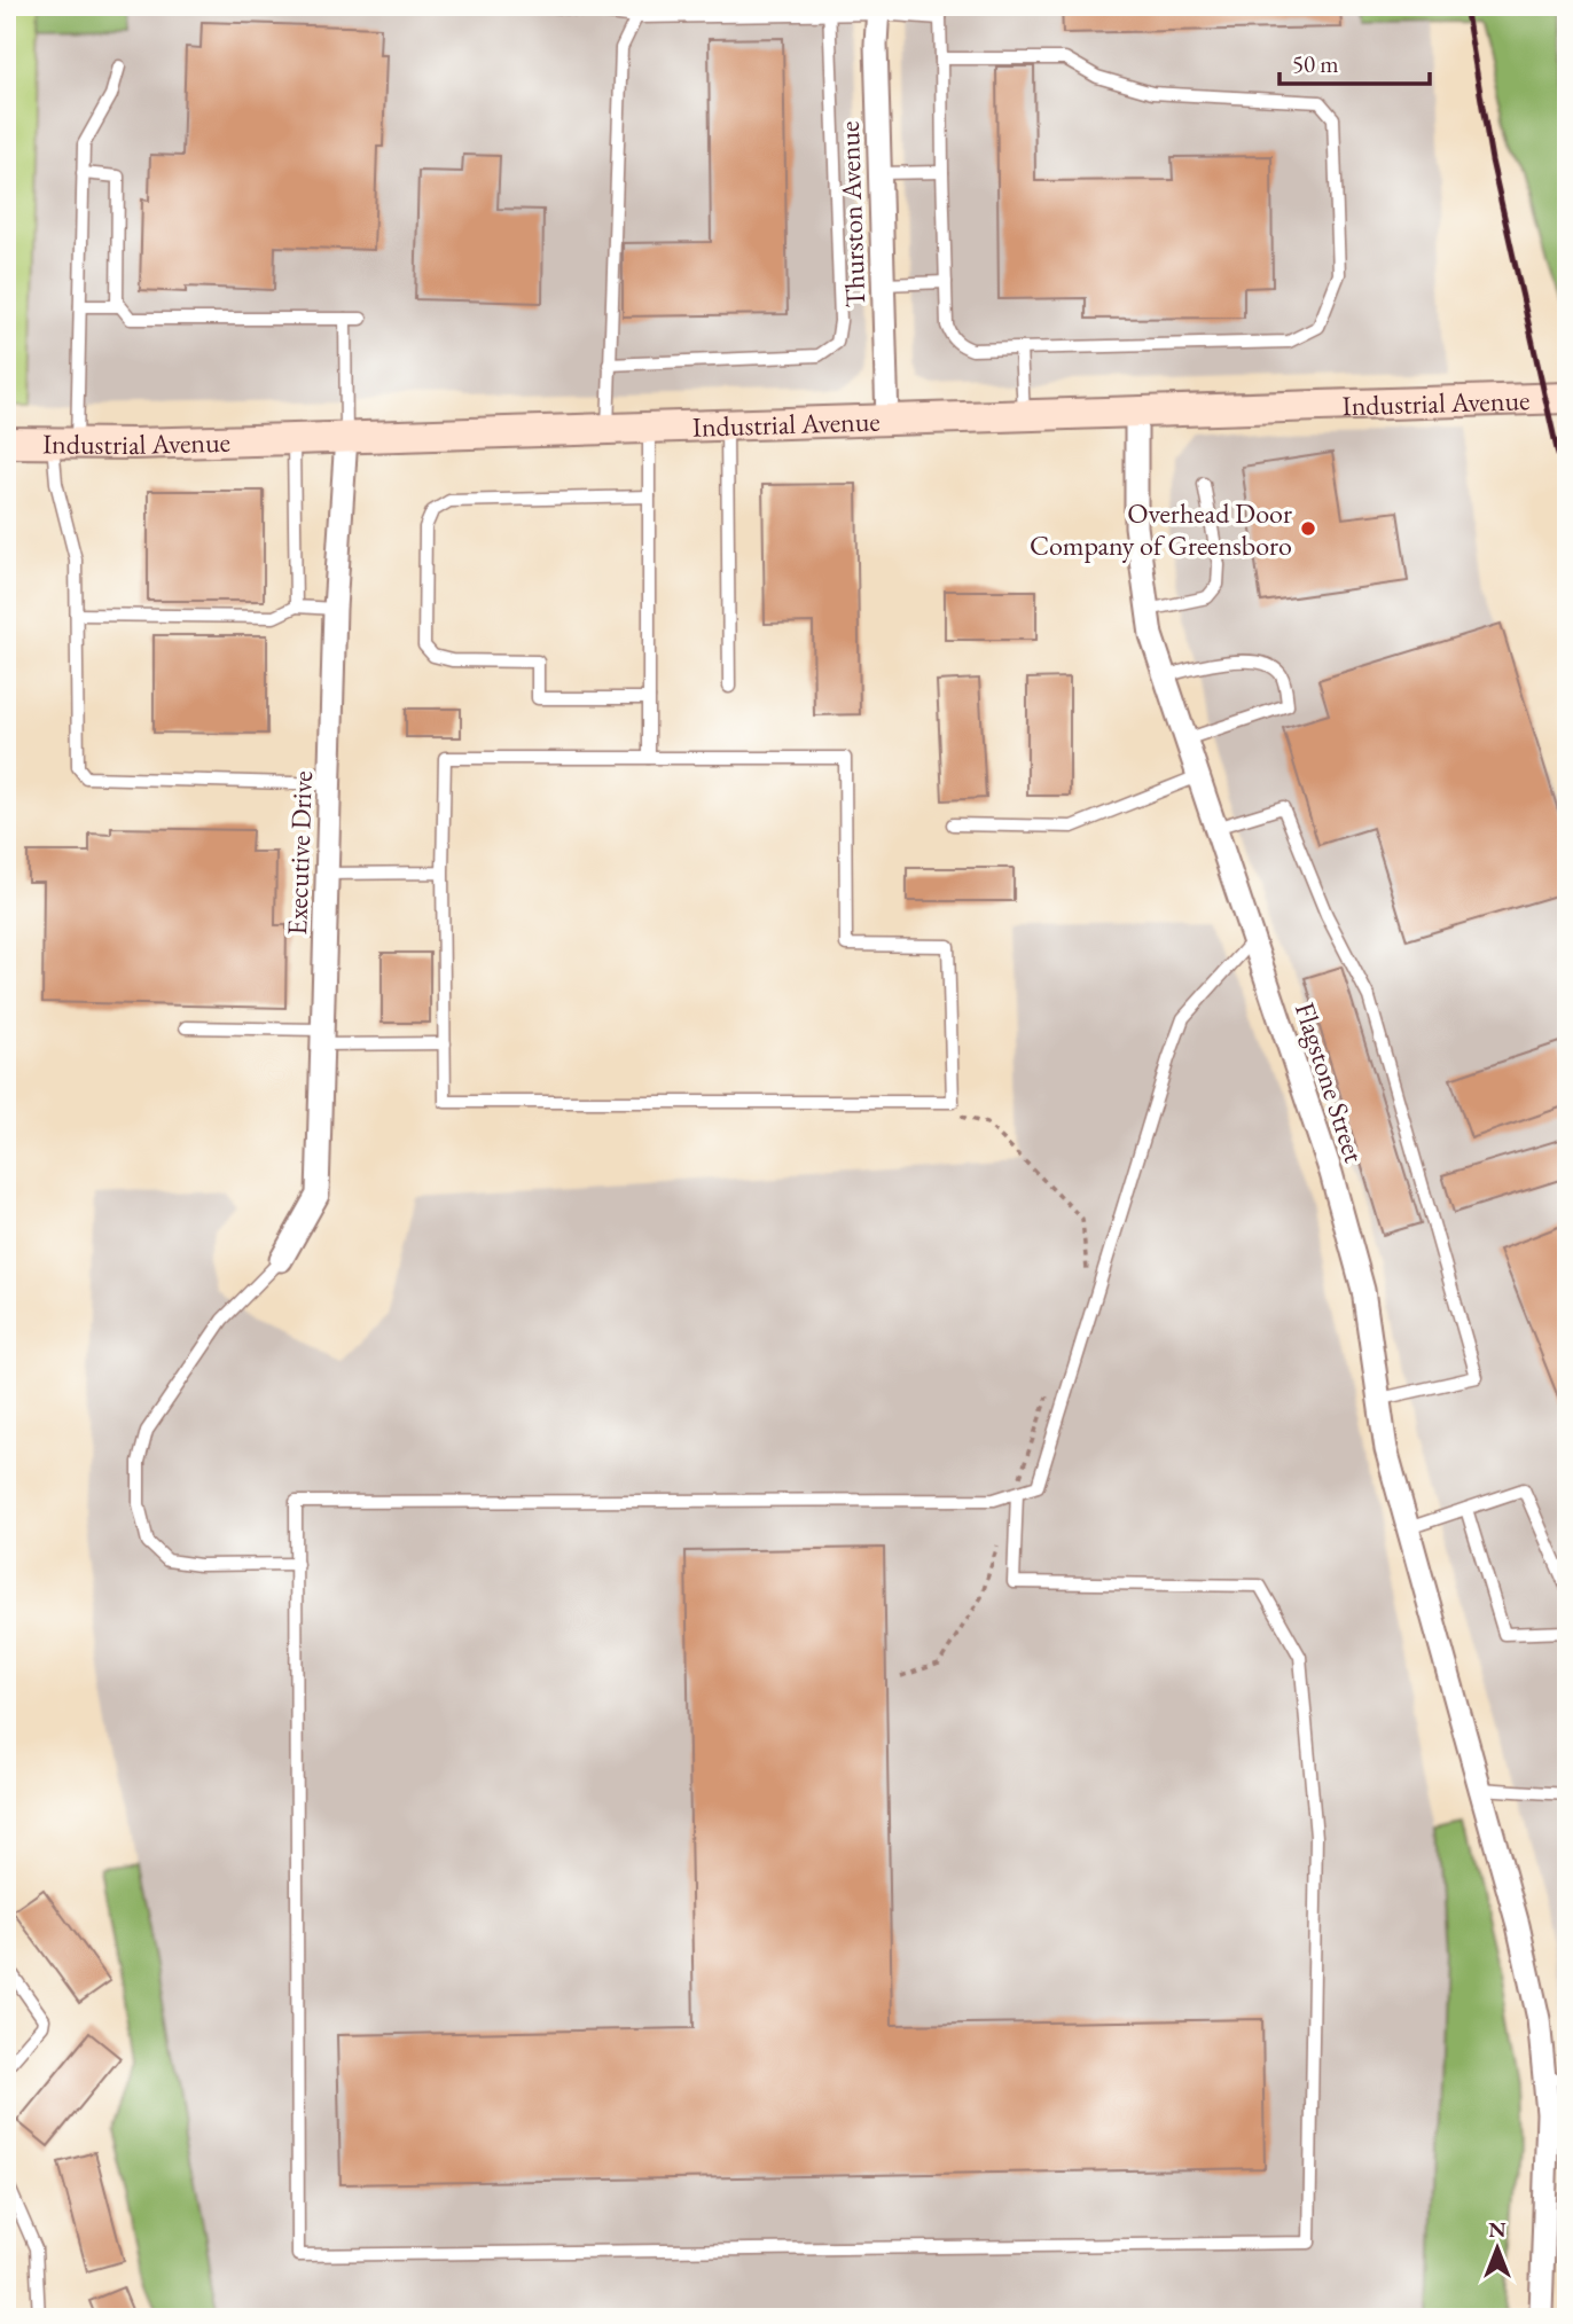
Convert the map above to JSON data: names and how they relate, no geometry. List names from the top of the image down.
{
  "streets": {
    "main road": ["Industrial Avenue"],
    "street": ["Thurston Avenue", "Executive Drive", "Flagstone Street"]
  },
  "crossings": [
    ["Thurston Avenue", "Industrial Avenue"],
    ["Industrial Avenue", "Executive Drive"],
    ["Industrial Avenue", "Flagstone Street"]
  ],
  "places": ["Overhead Door Company of Greensboro"],
  "scale_bar": "50 m",
  "north": "top"
}
